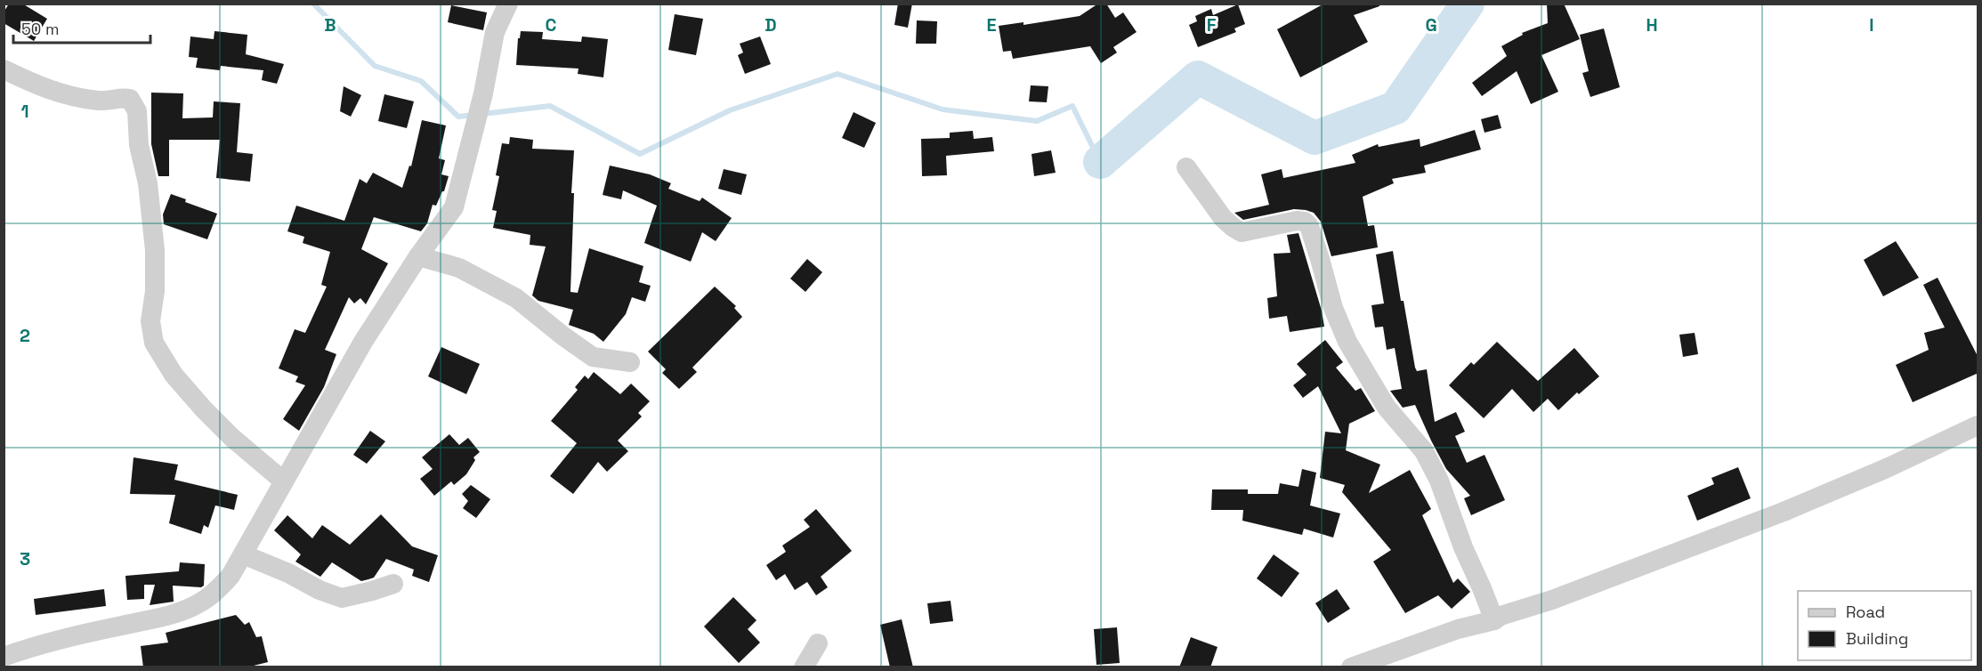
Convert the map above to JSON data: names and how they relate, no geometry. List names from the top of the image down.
{
  "legend": ["Road", "Building"],
  "scale_bar": "50 m",
  "grid": {
    "columns": [
      "B",
      "C",
      "D",
      "E",
      "F",
      "G",
      "H",
      "I"
    ],
    "rows": ["1", "2", "3"]
  }
}
